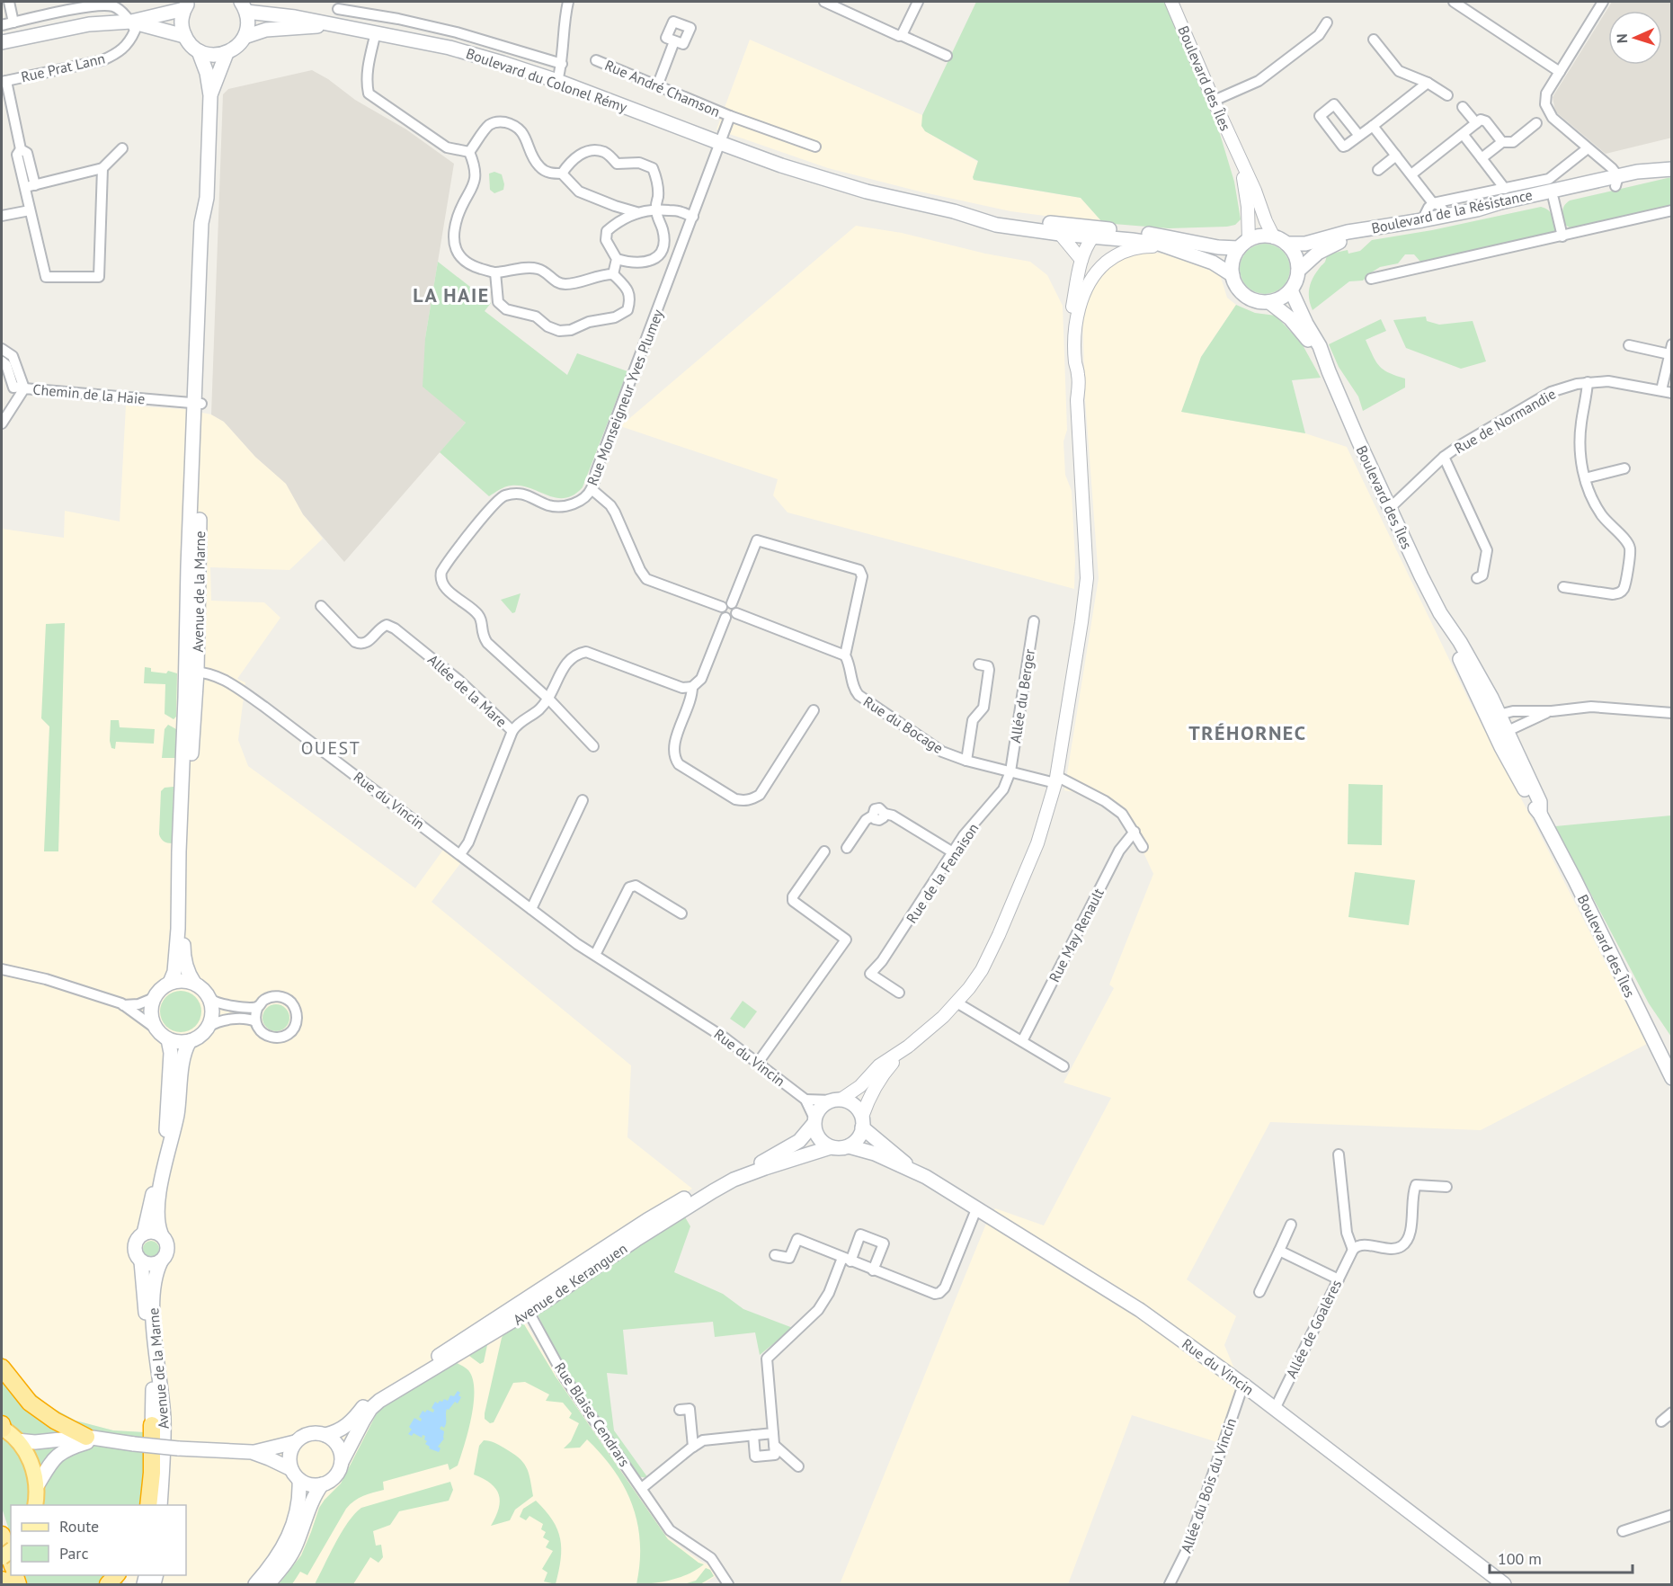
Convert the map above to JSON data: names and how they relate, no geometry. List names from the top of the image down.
{
  "streets": {
    "main road": [
      "Boulevard des Îles",
      "Boulevard du Colonel Rémy",
      "Boulevard de la Résistance",
      "Avenue de la Marne",
      "Rue du Vincin",
      "Avenue de Keranguen"
    ],
    "street": [
      "Rue Prat Lann",
      "Rue André Chamson",
      "Chemin de la Haie",
      "Rue Monseigneur Yves Plumey",
      "Rue de Normandie",
      "Allée de la Mare",
      "Allée du Berger",
      "Rue du Bocage",
      "Rue de la Fenaison",
      "Rue May Renault",
      "Allée de Goalères",
      "Rue Blaise Cendrars",
      "Allée du Bois du Vincin"
    ]
  },
  "crossings": [
    ["Boulevard des Îles", "Boulevard du Colonel Rémy"],
    ["Boulevard des Îles", "Boulevard de la Résistance"],
    ["Boulevard des Îles", "Rue de Normandie"],
    ["Boulevard du Colonel Rémy", "Boulevard de la Résistance"],
    ["Boulevard du Colonel Rémy", "Rue Monseigneur Yves Plumey"],
    ["Chemin de la Haie", "Avenue de la Marne"],
    ["Avenue de la Marne", "Rue du Vincin"],
    ["Allée de la Mare", "Rue du Vincin"],
    ["Allée du Berger", "Rue du Bocage"],
    ["Allée du Berger", "Rue de la Fenaison"],
    ["Rue du Bocage", "Rue de la Fenaison"],
    ["Rue du Bocage", "Rue May Renault"],
    ["Rue du Vincin", "Avenue de Keranguen"],
    ["Rue du Vincin", "Allée de Goalères"],
    ["Rue du Vincin", "Allée du Bois du Vincin"],
    ["Avenue de Keranguen", "Rue Blaise Cendrars"]
  ],
  "districts": ["LA HAIE", "TRÉHORNEC", "OUEST"],
  "legend": ["Route", "Parc"],
  "scale_bar": "100 m",
  "north": "left"
}
